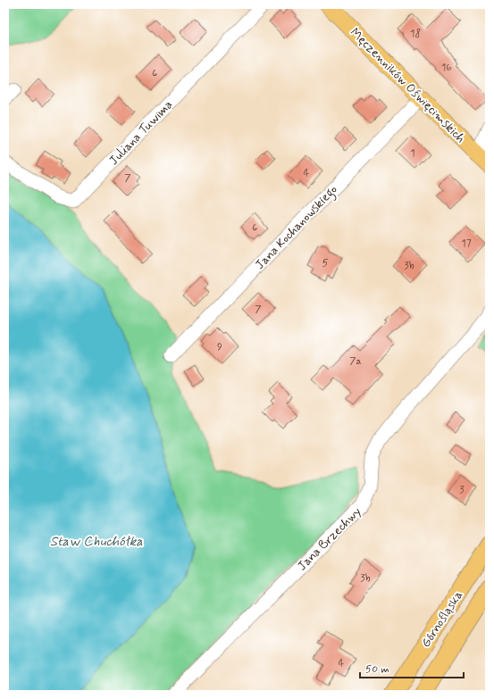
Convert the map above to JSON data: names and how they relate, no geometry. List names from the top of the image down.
{
  "streets": {
    "main road": ["Męczenników Oświęcimskich", "Górnośląska"],
    "street": ["Juliana Tuwima", "Jana Kochanowskiego", "Jana Brzechwy"]
  },
  "crossings": [
    ["Męczenników Oświęcimskich", "Jana Kochanowskiego"]
  ],
  "water": ["Staw Chuchółka"],
  "house_numbers": [
    "18",
    "16",
    "6",
    "1",
    "4",
    "7",
    "6",
    "17",
    "5",
    "3b",
    "7",
    "9",
    "7a",
    "3",
    "3b",
    "4"
  ],
  "scale_bar": "50 m"
}
